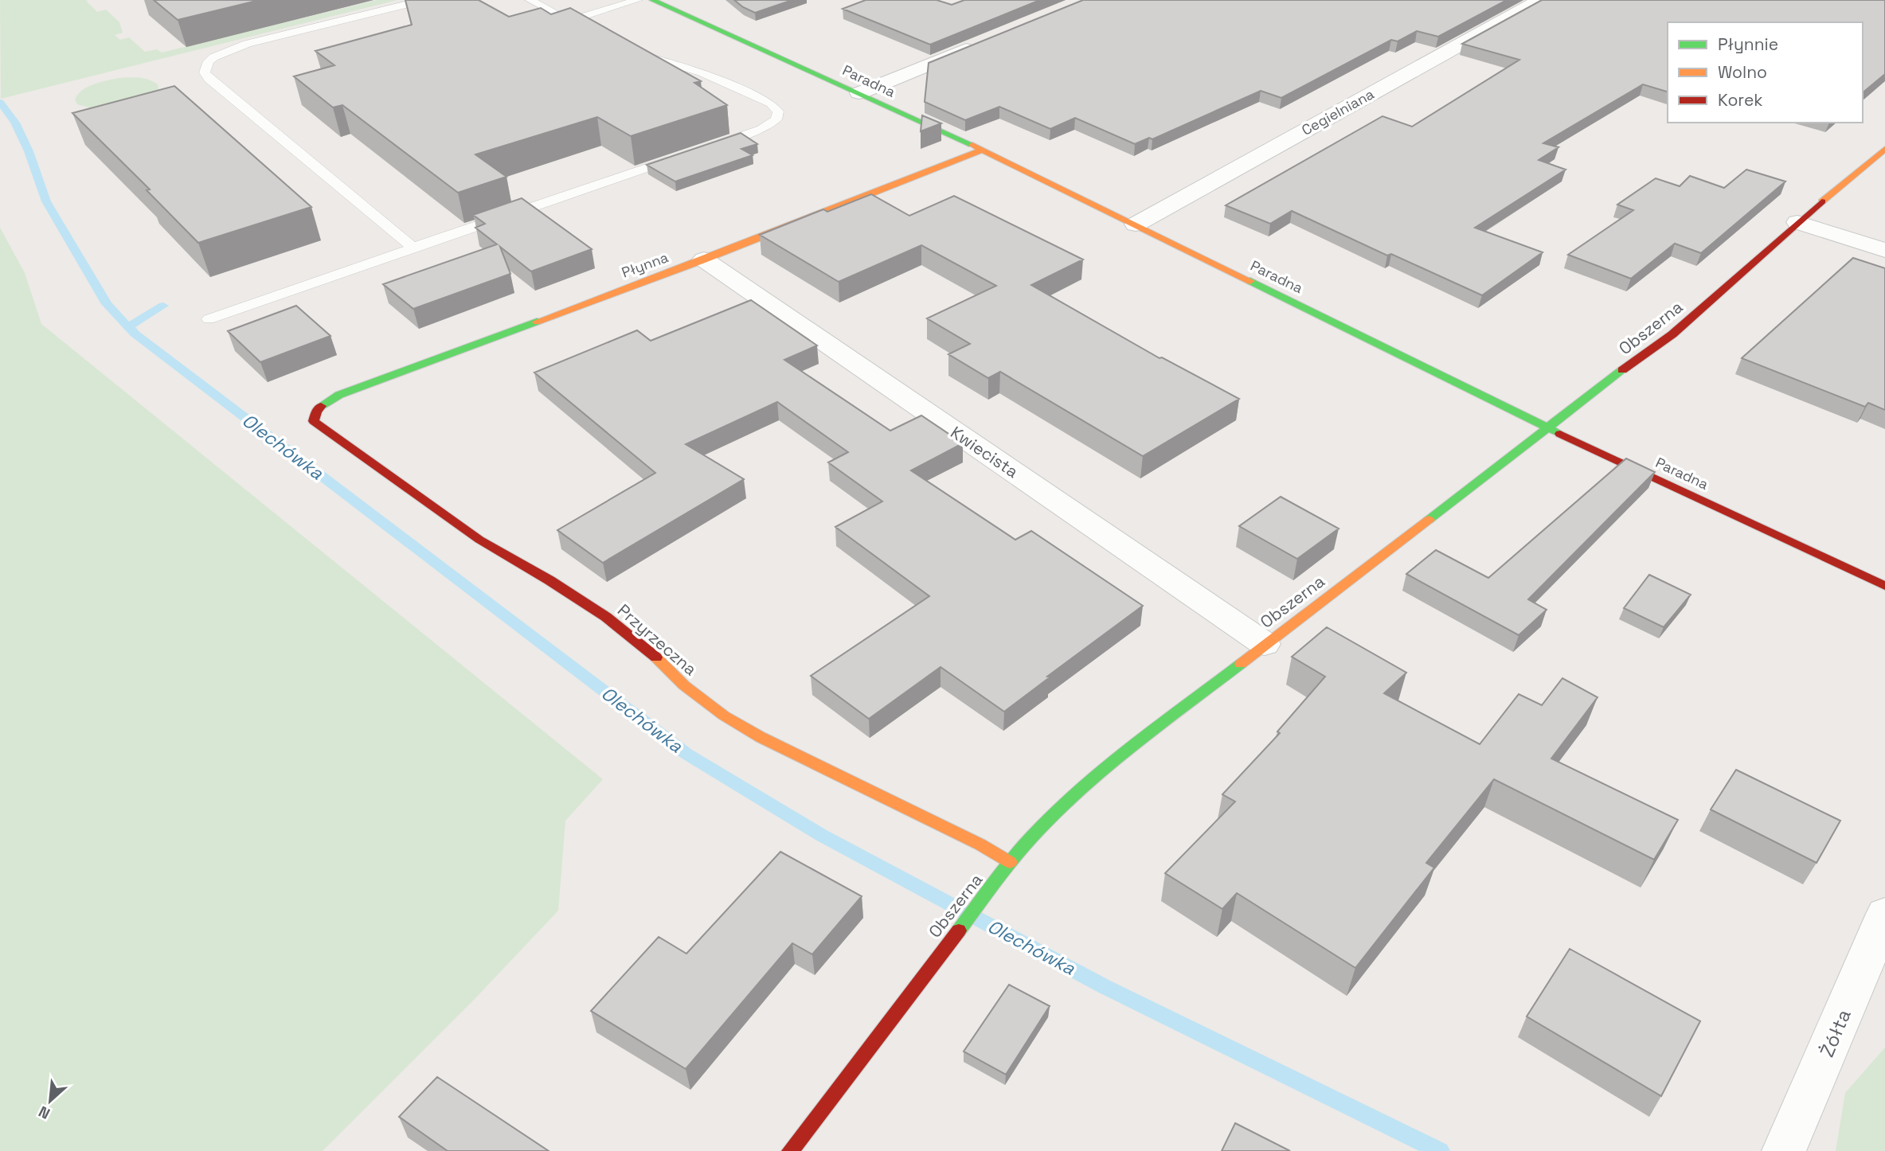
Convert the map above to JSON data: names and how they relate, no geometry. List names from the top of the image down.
{
  "streets": {
    "street": [
      "Paradna",
      "Cegielniana",
      "Płynna",
      "Obszerna",
      "Kwiecista",
      "Przyrzeczna",
      "Żółta"
    ]
  },
  "crossings": [
    ["Paradna", "Cegielniana"],
    ["Paradna", "Płynna"],
    ["Paradna", "Obszerna"],
    ["Płynna", "Kwiecista"],
    ["Płynna", "Przyrzeczna"],
    ["Obszerna", "Kwiecista"],
    ["Obszerna", "Przyrzeczna"]
  ],
  "water": ["Olechówka"],
  "legend": ["Płynnie", "Wolno", "Korek"],
  "north": "bottom left"
}
